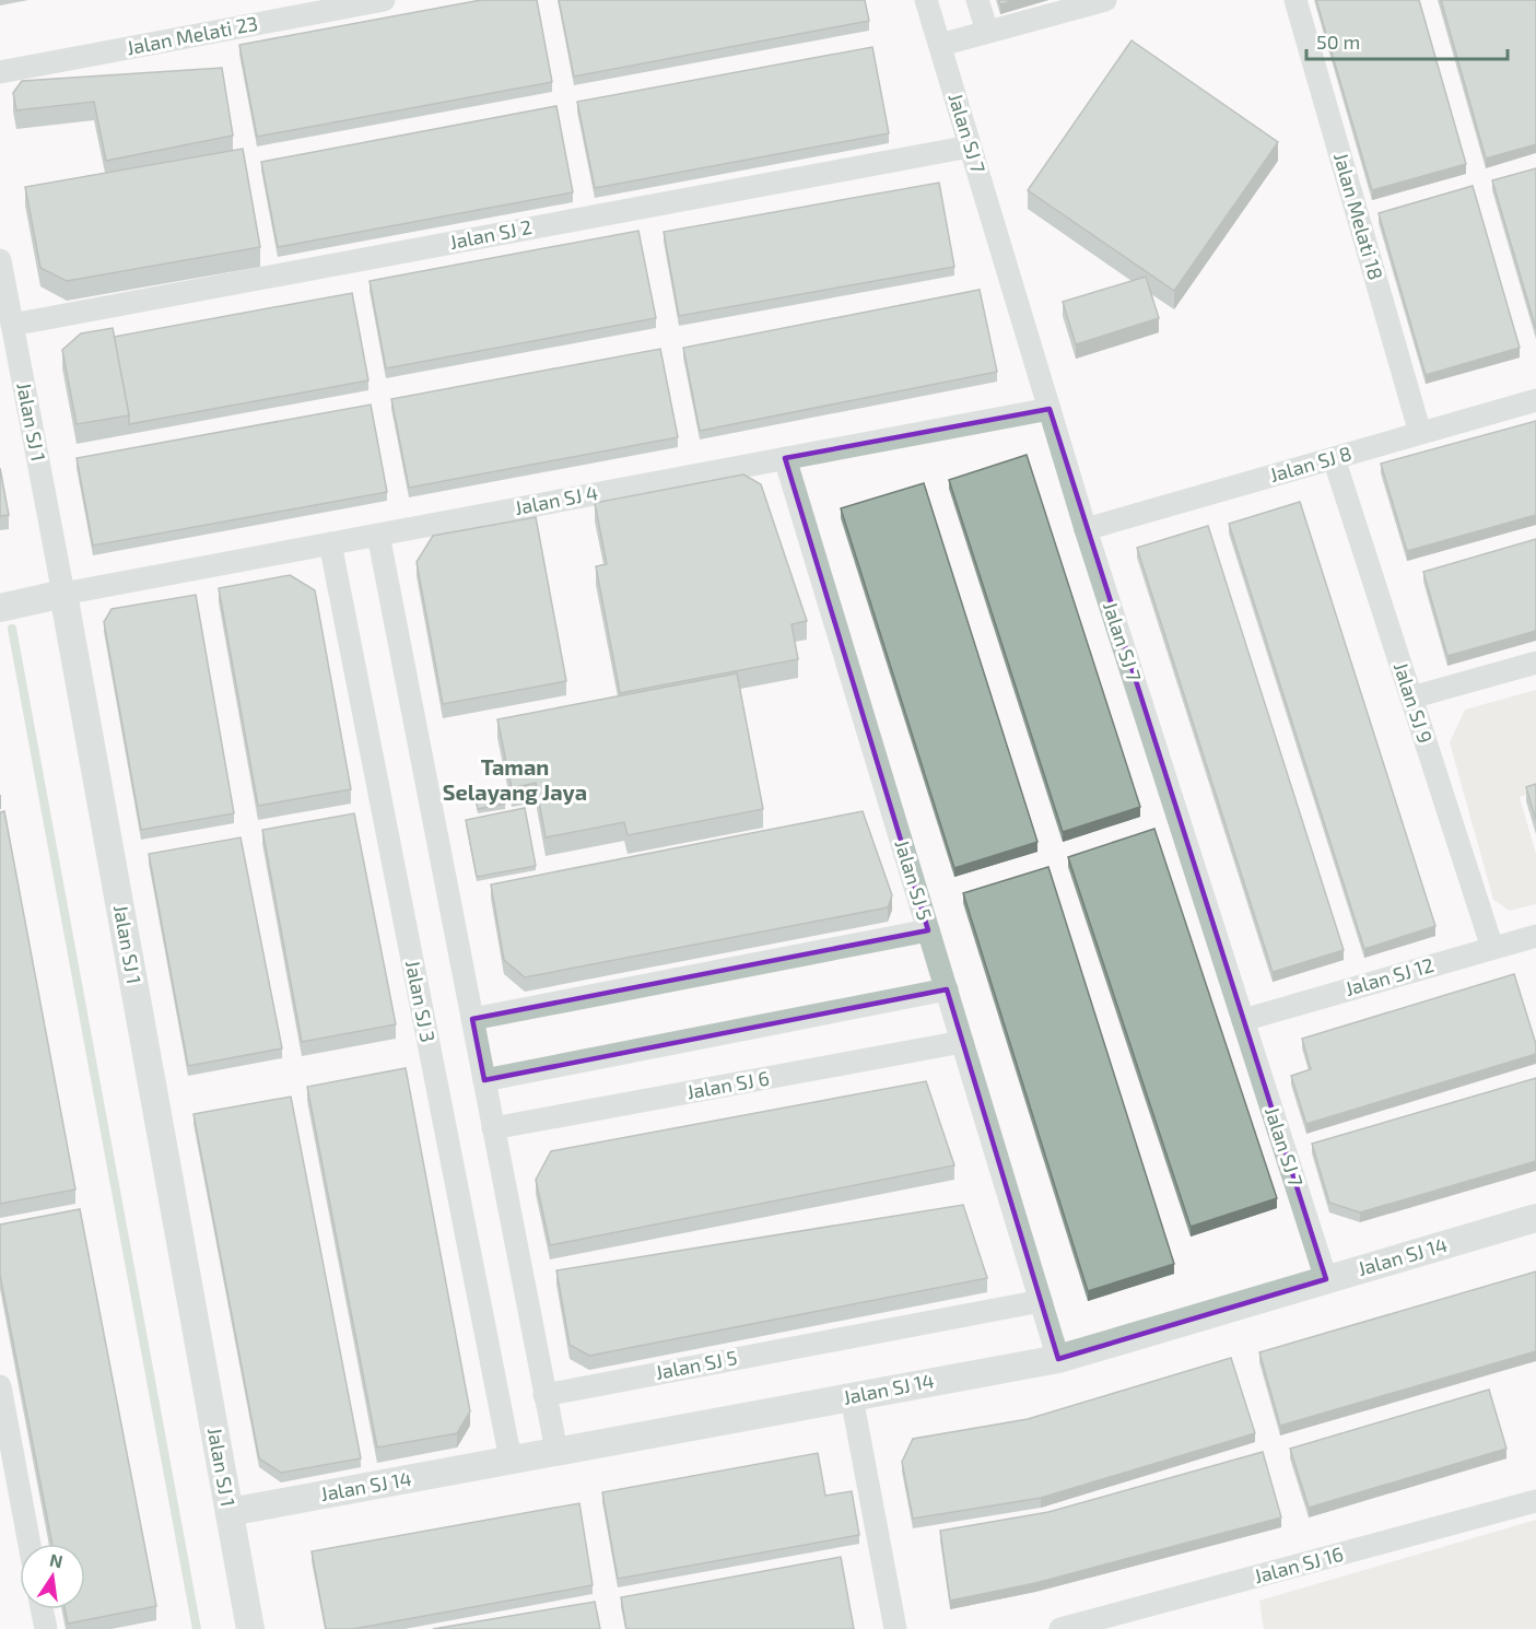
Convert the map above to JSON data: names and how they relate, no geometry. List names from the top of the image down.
{
  "streets": {
    "street": [
      "Jalan Melati 23",
      "Jalan SJ 7",
      "Jalan Melati 18",
      "Jalan SJ 2",
      "Jalan SJ 1",
      "Jalan SJ 8",
      "Jalan SJ 4",
      "Jalan SJ 9",
      "Jalan SJ 5",
      "Jalan SJ 12",
      "Jalan SJ 3",
      "Jalan SJ 6",
      "Jalan SJ 14",
      "Jalan SJ 16"
    ]
  },
  "crossings": [
    ["Jalan SJ 7", "Jalan SJ 2"],
    ["Jalan SJ 7", "Jalan SJ 8"],
    ["Jalan SJ 7", "Jalan SJ 4"],
    ["Jalan SJ 7", "Jalan SJ 12"],
    ["Jalan SJ 7", "Jalan SJ 14"],
    ["Jalan Melati 18", "Jalan SJ 8"],
    ["Jalan SJ 2", "Jalan SJ 1"],
    ["Jalan SJ 1", "Jalan SJ 4"],
    ["Jalan SJ 1", "Jalan SJ 14"],
    ["Jalan SJ 8", "Jalan SJ 9"],
    ["Jalan SJ 4", "Jalan SJ 5"],
    ["Jalan SJ 4", "Jalan SJ 3"],
    ["Jalan SJ 9", "Jalan SJ 12"],
    ["Jalan SJ 5", "Jalan SJ 6"],
    ["Jalan SJ 5", "Jalan SJ 14"],
    ["Jalan SJ 3", "Jalan SJ 14"]
  ],
  "districts": ["Taman Selayang Jaya"],
  "scale_bar": "50 m",
  "north": "top"
}
